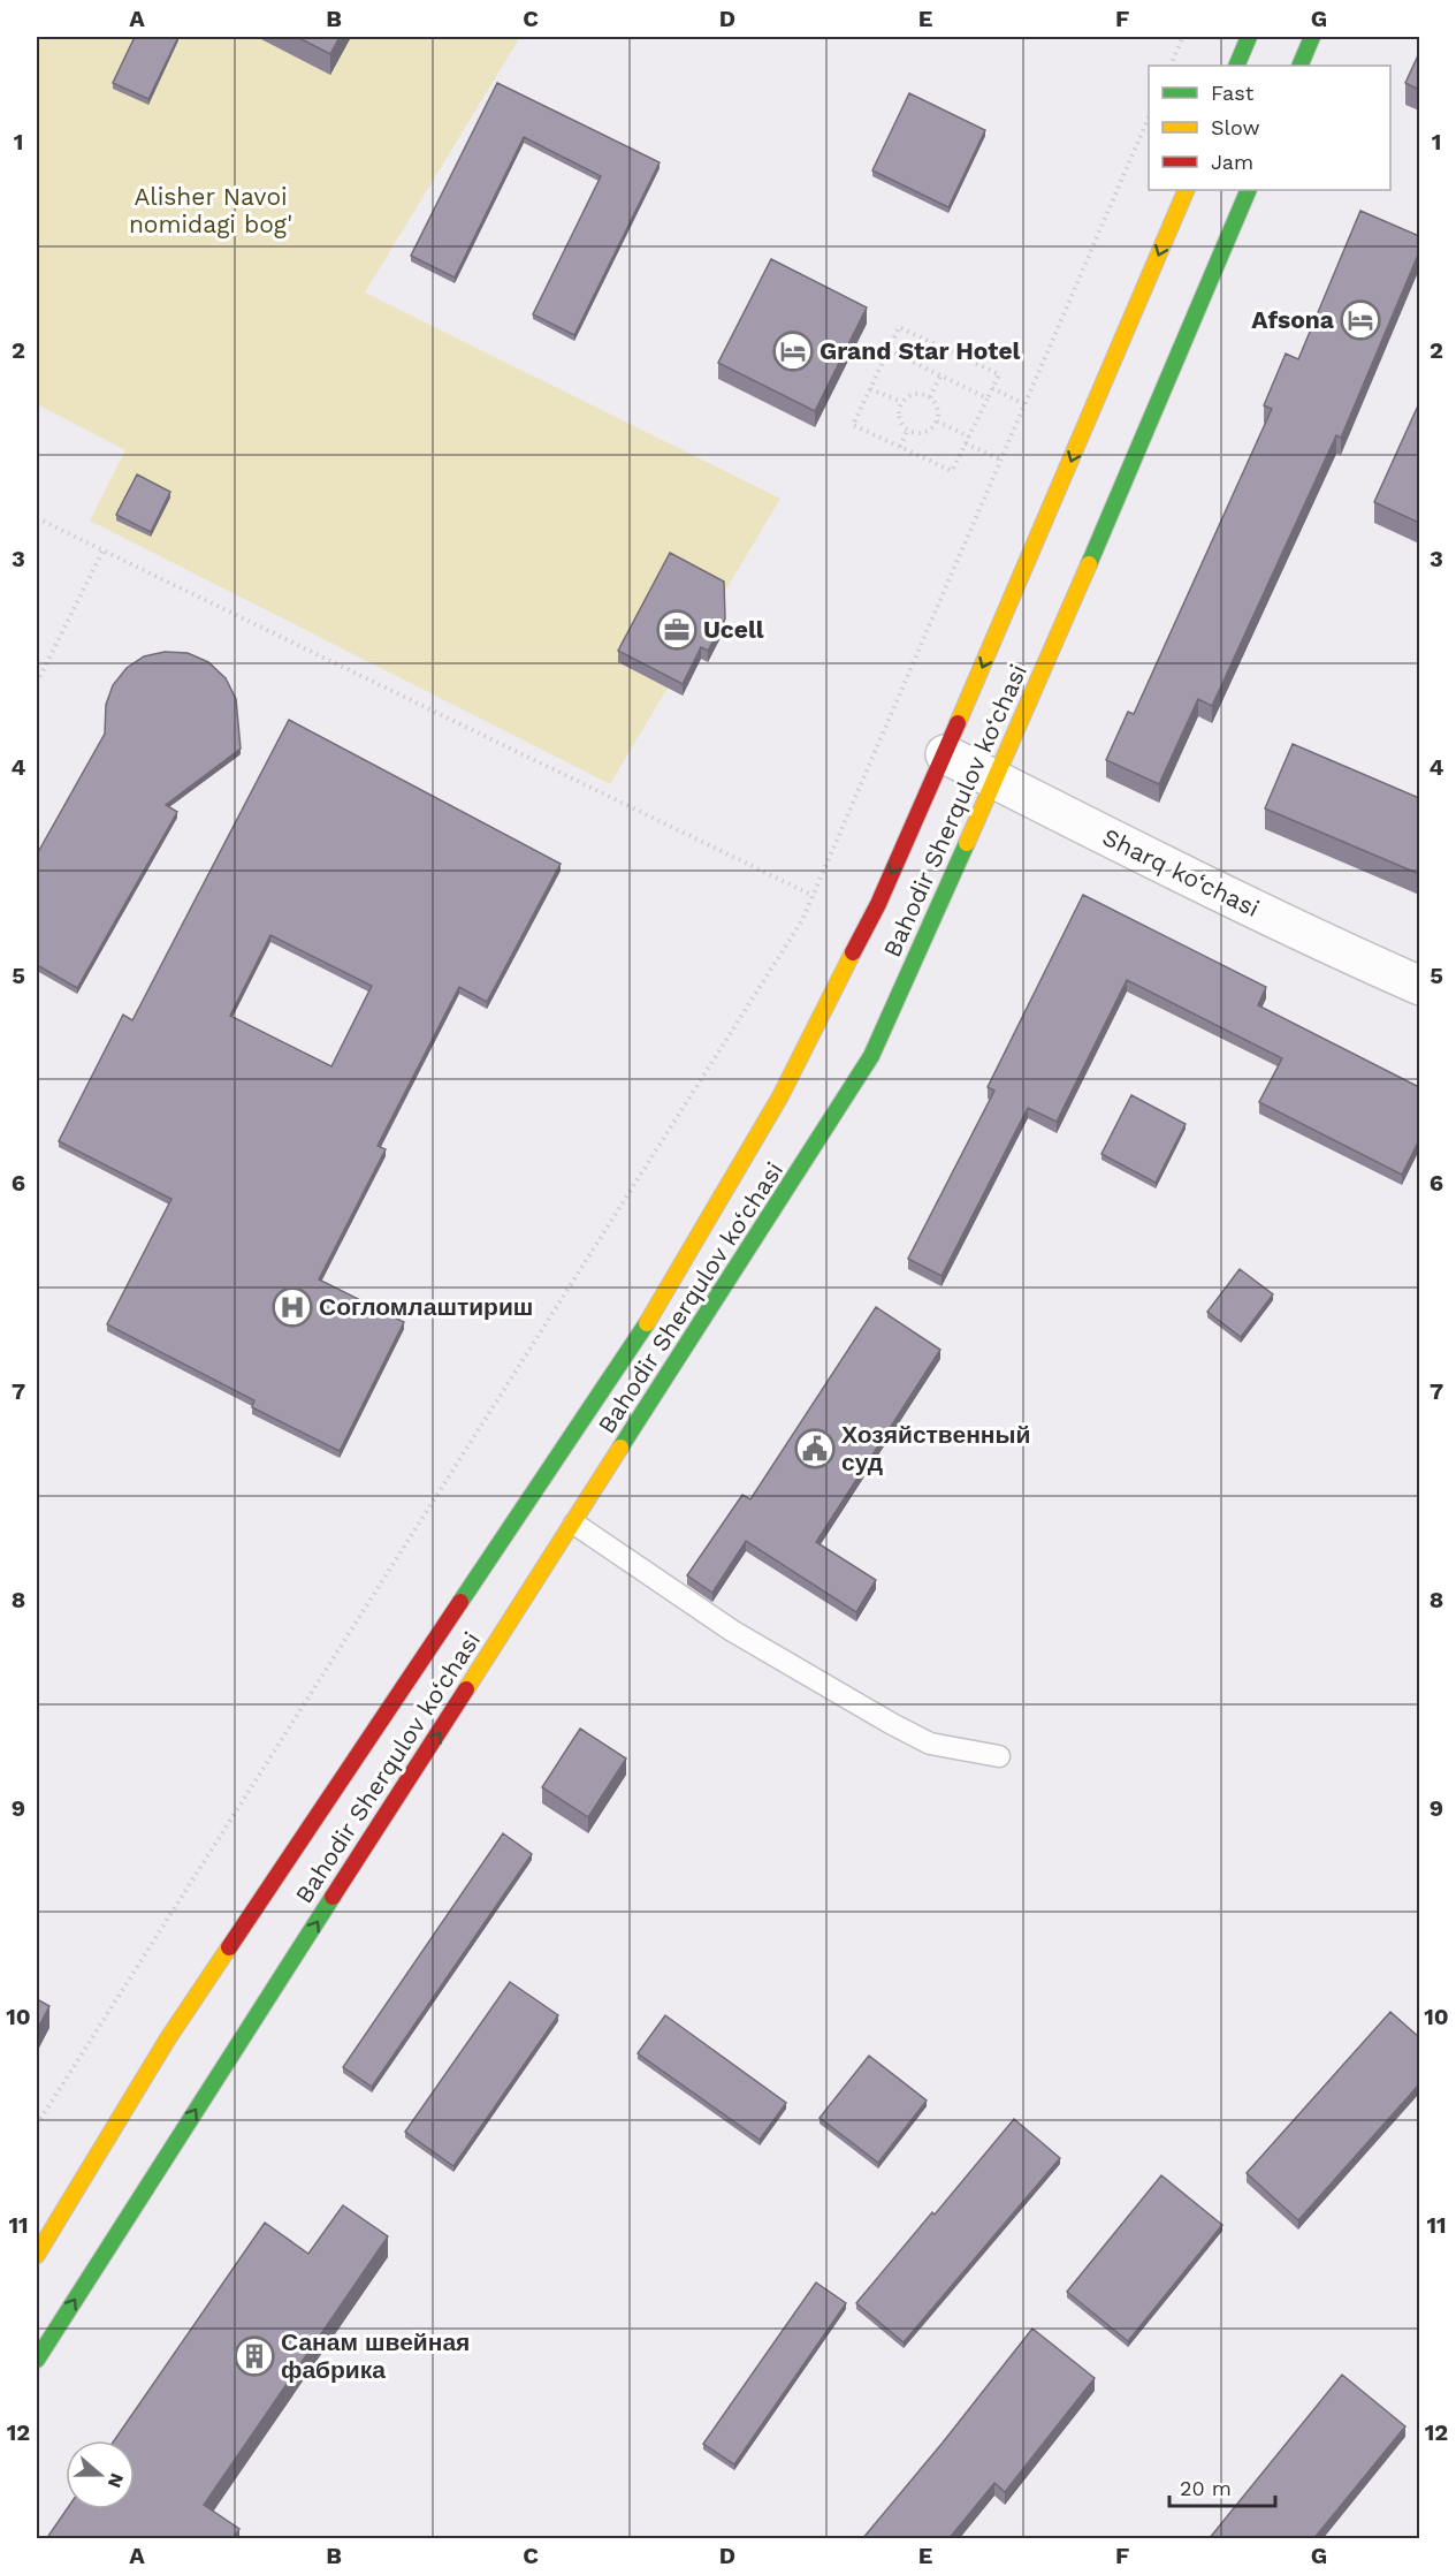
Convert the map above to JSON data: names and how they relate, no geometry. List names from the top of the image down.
{
  "streets": {
    "main road": ["Bahodir Sherqulov ko‘chasi"],
    "street": ["Sharq ko‘chasi"]
  },
  "crossings": [
    ["Bahodir Sherqulov ko‘chasi", "Sharq ko‘chasi"]
  ],
  "parks": ["Alisher Navoi nomidagi bog'"],
  "places": {
    "hotel": ["Afsona", "Grand Star Hotel"],
    "office": ["Ucell"],
    "hospital": ["Согломлаштириш"],
    "public building": ["Хозяйственный суд"],
    "building": ["Санам швейная фабрика"]
  },
  "legend": ["Fast", "Slow", "Jam"],
  "scale_bar": "20 m",
  "north": "right",
  "grid": {
    "columns": [
      "A",
      "B",
      "C",
      "D",
      "E",
      "F",
      "G"
    ],
    "rows": [
      "1",
      "2",
      "3",
      "4",
      "5",
      "6",
      "7",
      "8",
      "9",
      "10",
      "11",
      "12"
    ]
  }
}
